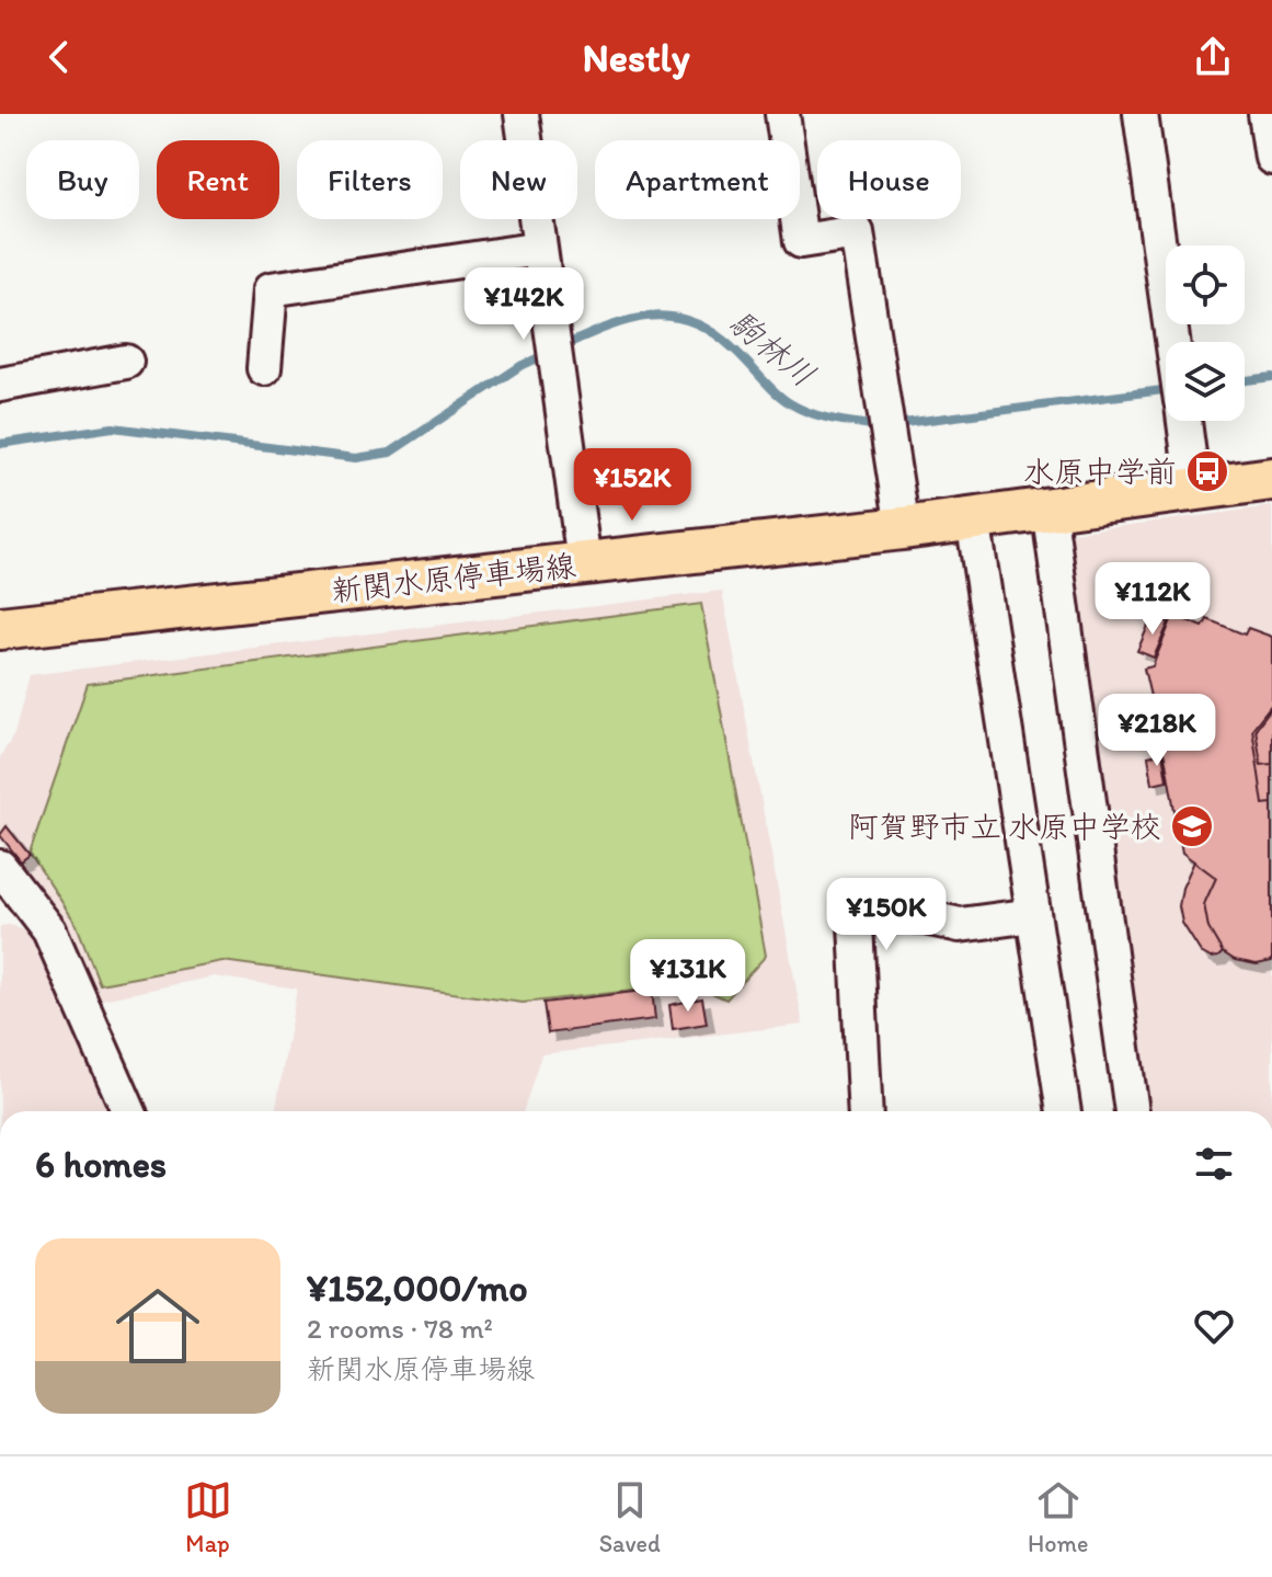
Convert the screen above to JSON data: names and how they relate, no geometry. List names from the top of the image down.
{
  "streets": {
    "main road": ["新関水原停車場線"]
  },
  "water": ["駒林川"],
  "places": {
    "bus stop": ["水原中学前"],
    "school or university": ["阿賀野市立 水原中学校"]
  },
  "page": {
    "header": "Nestly",
    "chip": [
      "Buy",
      "Rent",
      "Filters",
      "New",
      "Apartment",
      "House"
    ],
    "price": [
      "¥142K",
      "¥152K",
      "¥112K",
      "¥218K",
      "¥150K",
      "¥131K"
    ],
    "heading": "6 homes",
    "list": [
      {
        "name": "¥152,000/mo",
        "note": "2 rooms · 78 m² · 新関水原停車場線"
      }
    ],
    "tabs": ["Map", "Saved", "Home"]
  }
}
